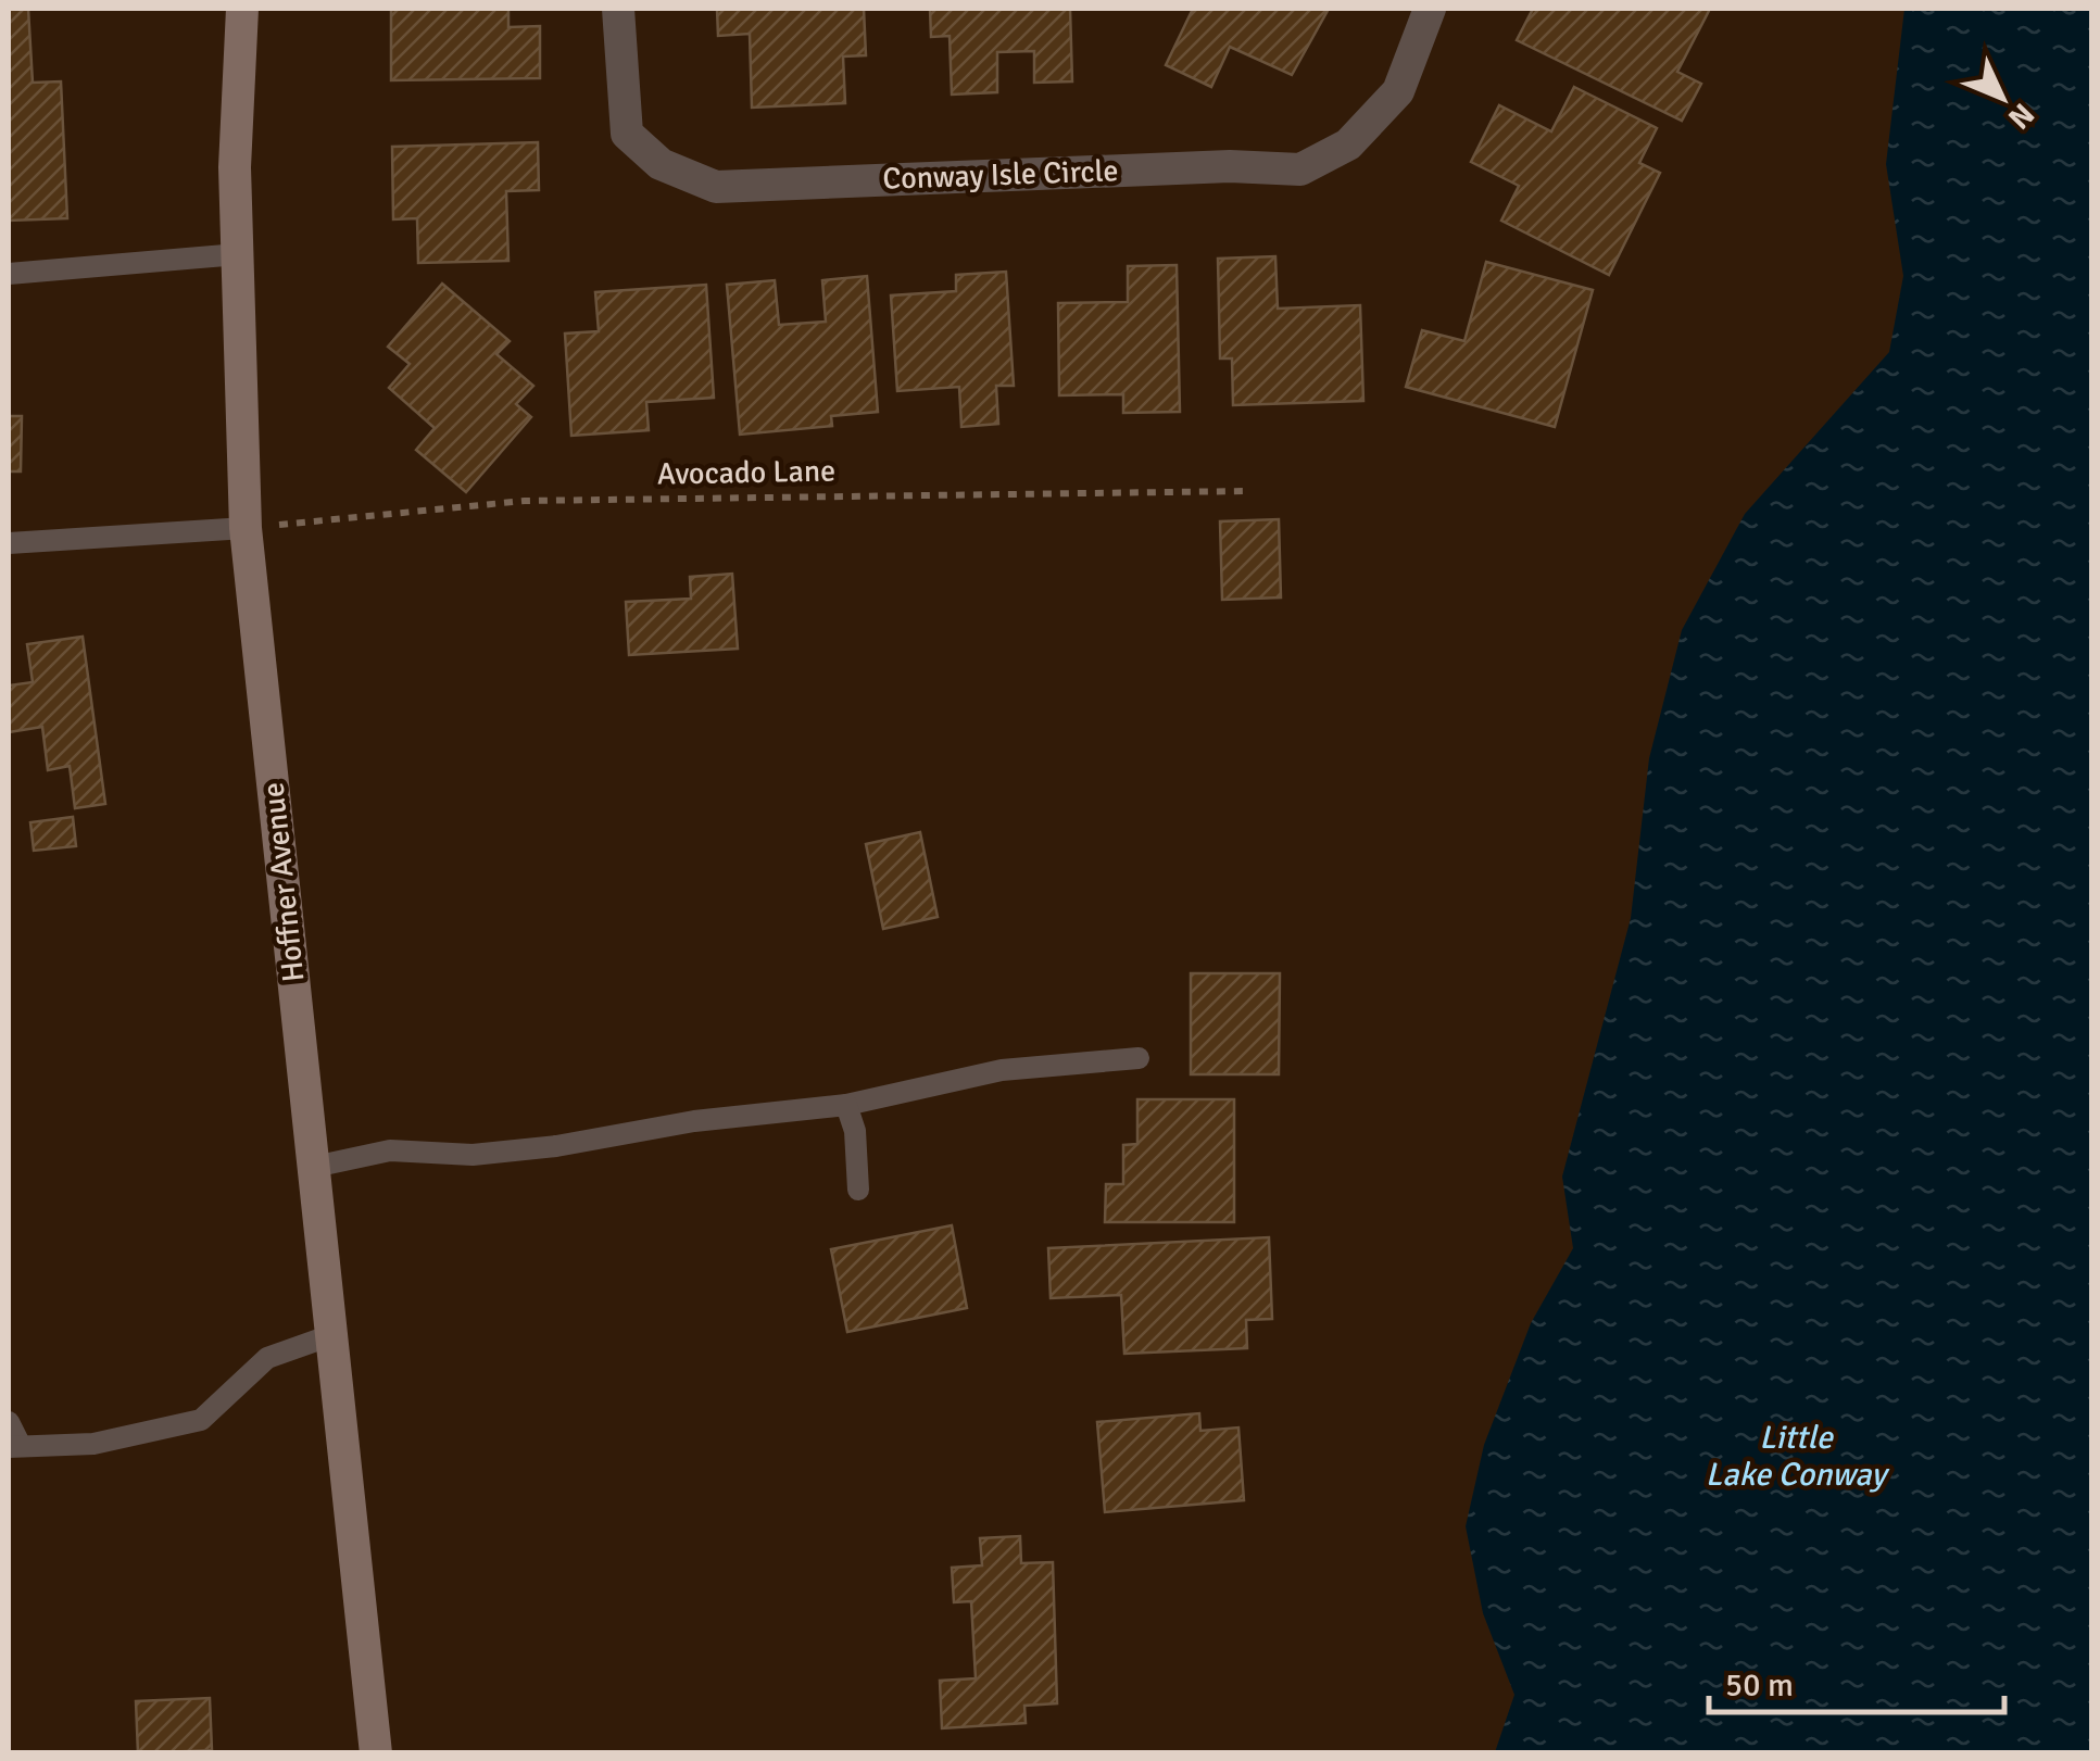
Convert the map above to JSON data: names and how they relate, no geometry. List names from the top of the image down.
{
  "streets": {
    "main road": ["Hoffner Avenue"],
    "street": ["Conway Isle Circle"],
    "path": ["Avocado Lane"]
  },
  "crossings": [
    ["Avocado Lane", "Hoffner Avenue"]
  ],
  "water": ["Little Lake Conway"],
  "scale_bar": "50 m",
  "north": "bottom right"
}
